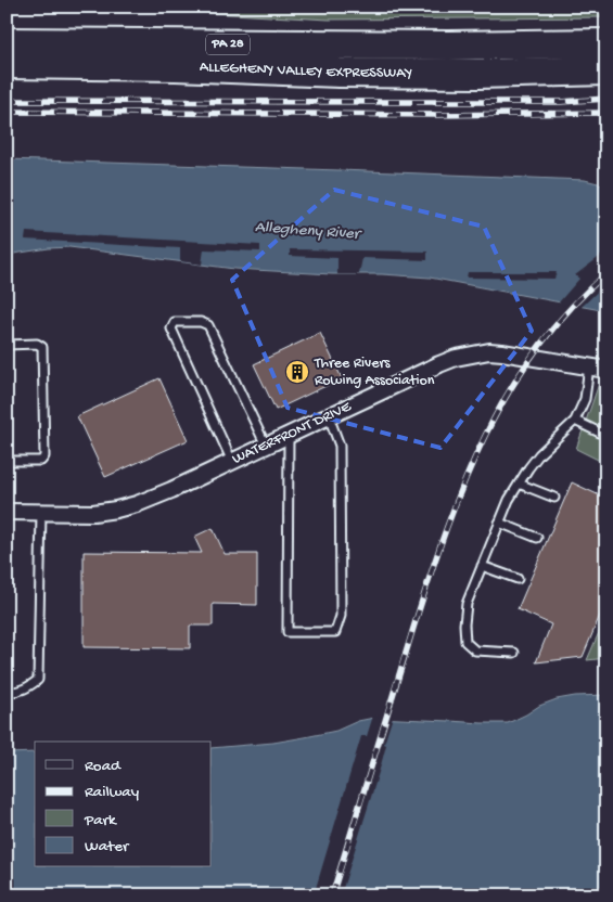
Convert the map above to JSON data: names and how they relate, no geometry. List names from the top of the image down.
{
  "streets": {
    "highway": ["PA 28", "ALLEGHENY VALLEY EXPRESSWAY"],
    "street": ["WATERFRONT DRIVE"]
  },
  "water": ["Allegheny River"],
  "places": {
    "building": ["Three Rivers Rowing Association"]
  },
  "legend": [
    "Road",
    "Railway",
    "Park",
    "Water"
  ]
}
